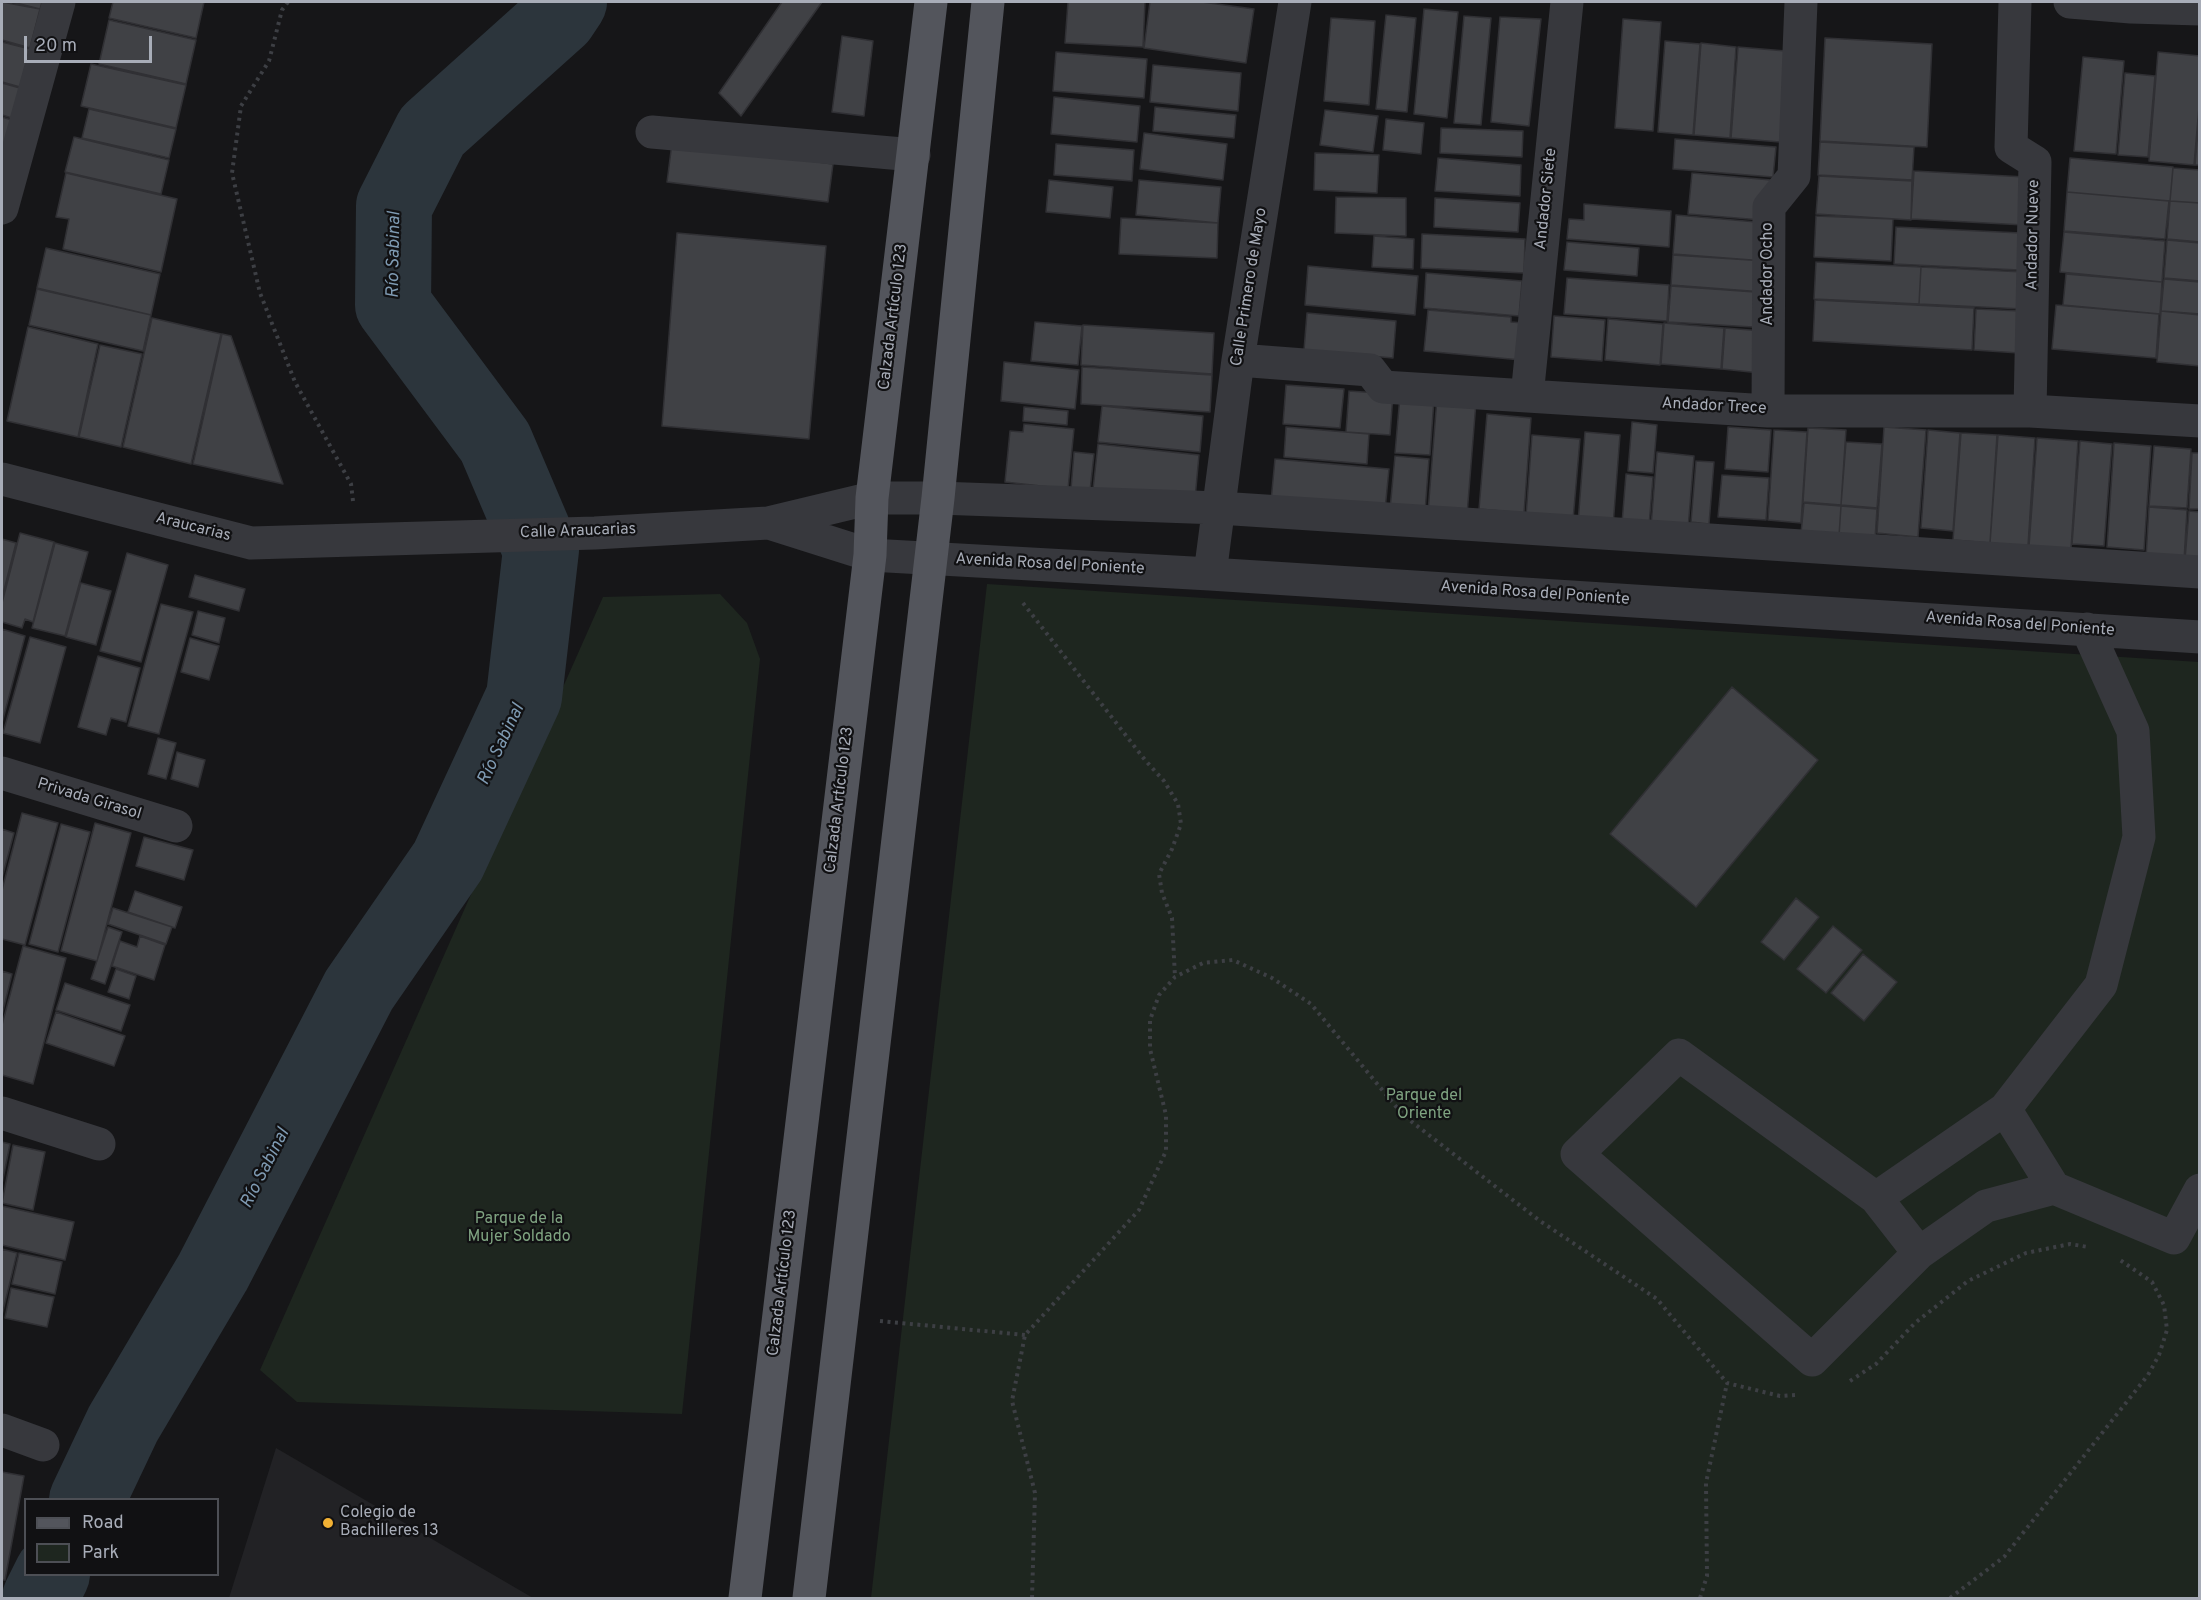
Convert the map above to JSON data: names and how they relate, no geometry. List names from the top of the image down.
{
  "streets": {
    "main road": ["Calzada Artículo 123"],
    "street": [
      "Andador Siete",
      "Andador Nueve",
      "Andador Ocho",
      "Calle Primero de Mayo",
      "Andador Trece",
      "Araucarias",
      "Calle Araucarias",
      "Avenida Rosa del Poniente",
      "Privada Girasol"
    ]
  },
  "crossings": [
    ["Andador Siete", "Andador Trece"],
    ["Andador Nueve", "Andador Trece"],
    ["Andador Ocho", "Andador Trece"],
    ["Calle Primero de Mayo", "Andador Trece"],
    ["Calle Primero de Mayo", "Avenida Rosa del Poniente"],
    ["Calzada Artículo 123", "Calle Araucarias"],
    ["Calzada Artículo 123", "Avenida Rosa del Poniente"],
    ["Araucarias", "Calle Araucarias"],
    ["Calle Araucarias", "Avenida Rosa del Poniente"]
  ],
  "water": ["Río Sabinal"],
  "parks": ["Parque del Oriente", "Parque de la Mujer Soldado"],
  "places": ["Colegio de Bachilleres 13"],
  "legend": ["Road", "Park"],
  "scale_bar": "20 m"
}
